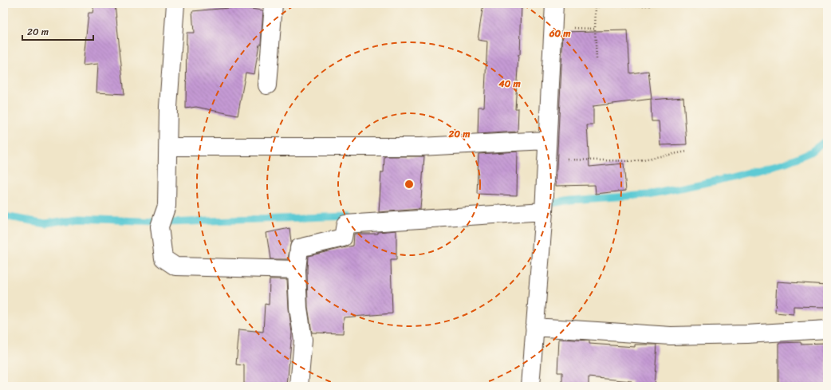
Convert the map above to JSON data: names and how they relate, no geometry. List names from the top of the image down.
{
  "scale_bar": "20 m",
  "rings": ["60 m", "40 m", "20 m"]
}
